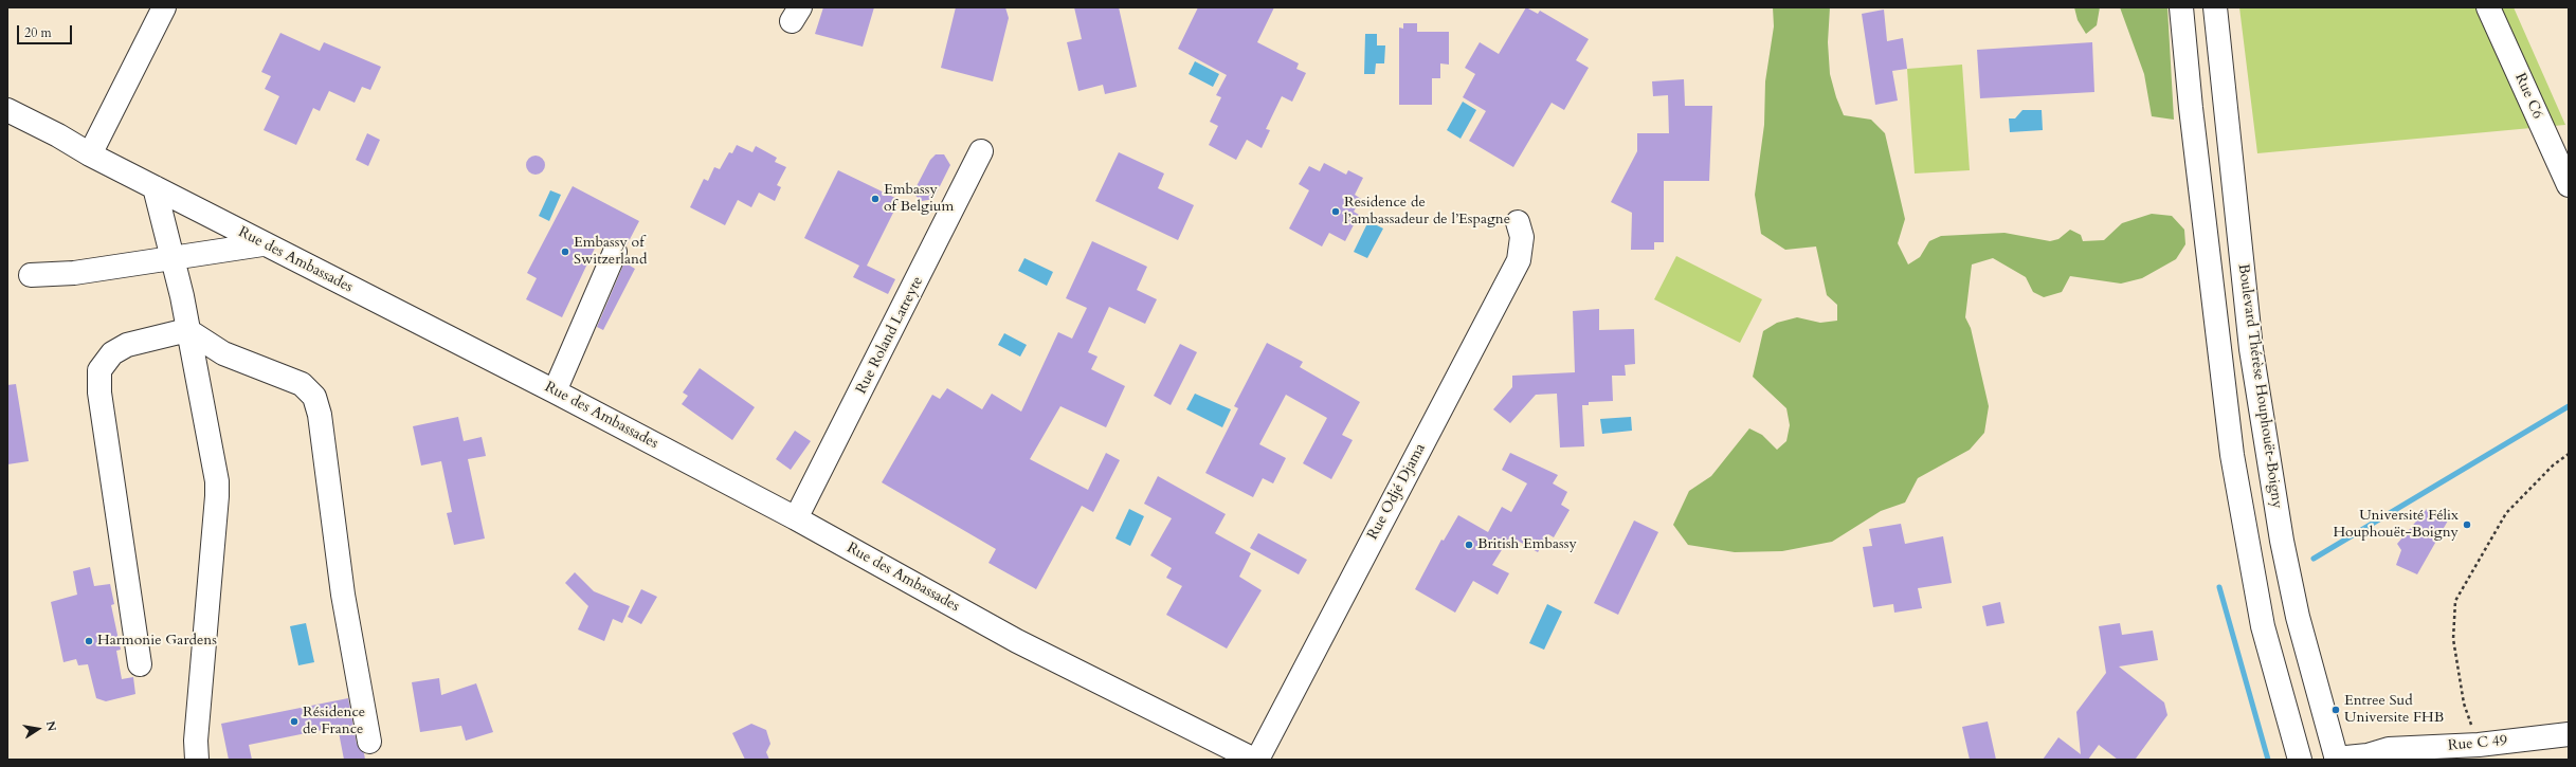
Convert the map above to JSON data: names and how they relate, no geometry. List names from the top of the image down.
{
  "streets": {
    "street": [
      "Rue C6",
      "Rue des Ambassades",
      "Rue Roland Latreyte",
      "Boulevard Thérèse Houphouët-Boigny",
      "Rue Odjé Djama",
      "Rue C 49"
    ]
  },
  "crossings": [
    ["Rue des Ambassades", "Rue Roland Latreyte"],
    ["Rue des Ambassades", "Rue Odjé Djama"],
    ["Boulevard Thérèse Houphouët-Boigny", "Rue C 49"]
  ],
  "places": [
    "Embassy of Belgium",
    "Residence de l’ambassadeur de l’Espagne",
    "Embassy of Switzerland",
    "Université Félix Houphouët-Boigny",
    "British Embassy",
    "Harmonie Gardens",
    "Entree Sud Universite FHB",
    "Résidence de France"
  ],
  "scale_bar": "20 m",
  "north": "right"
}
